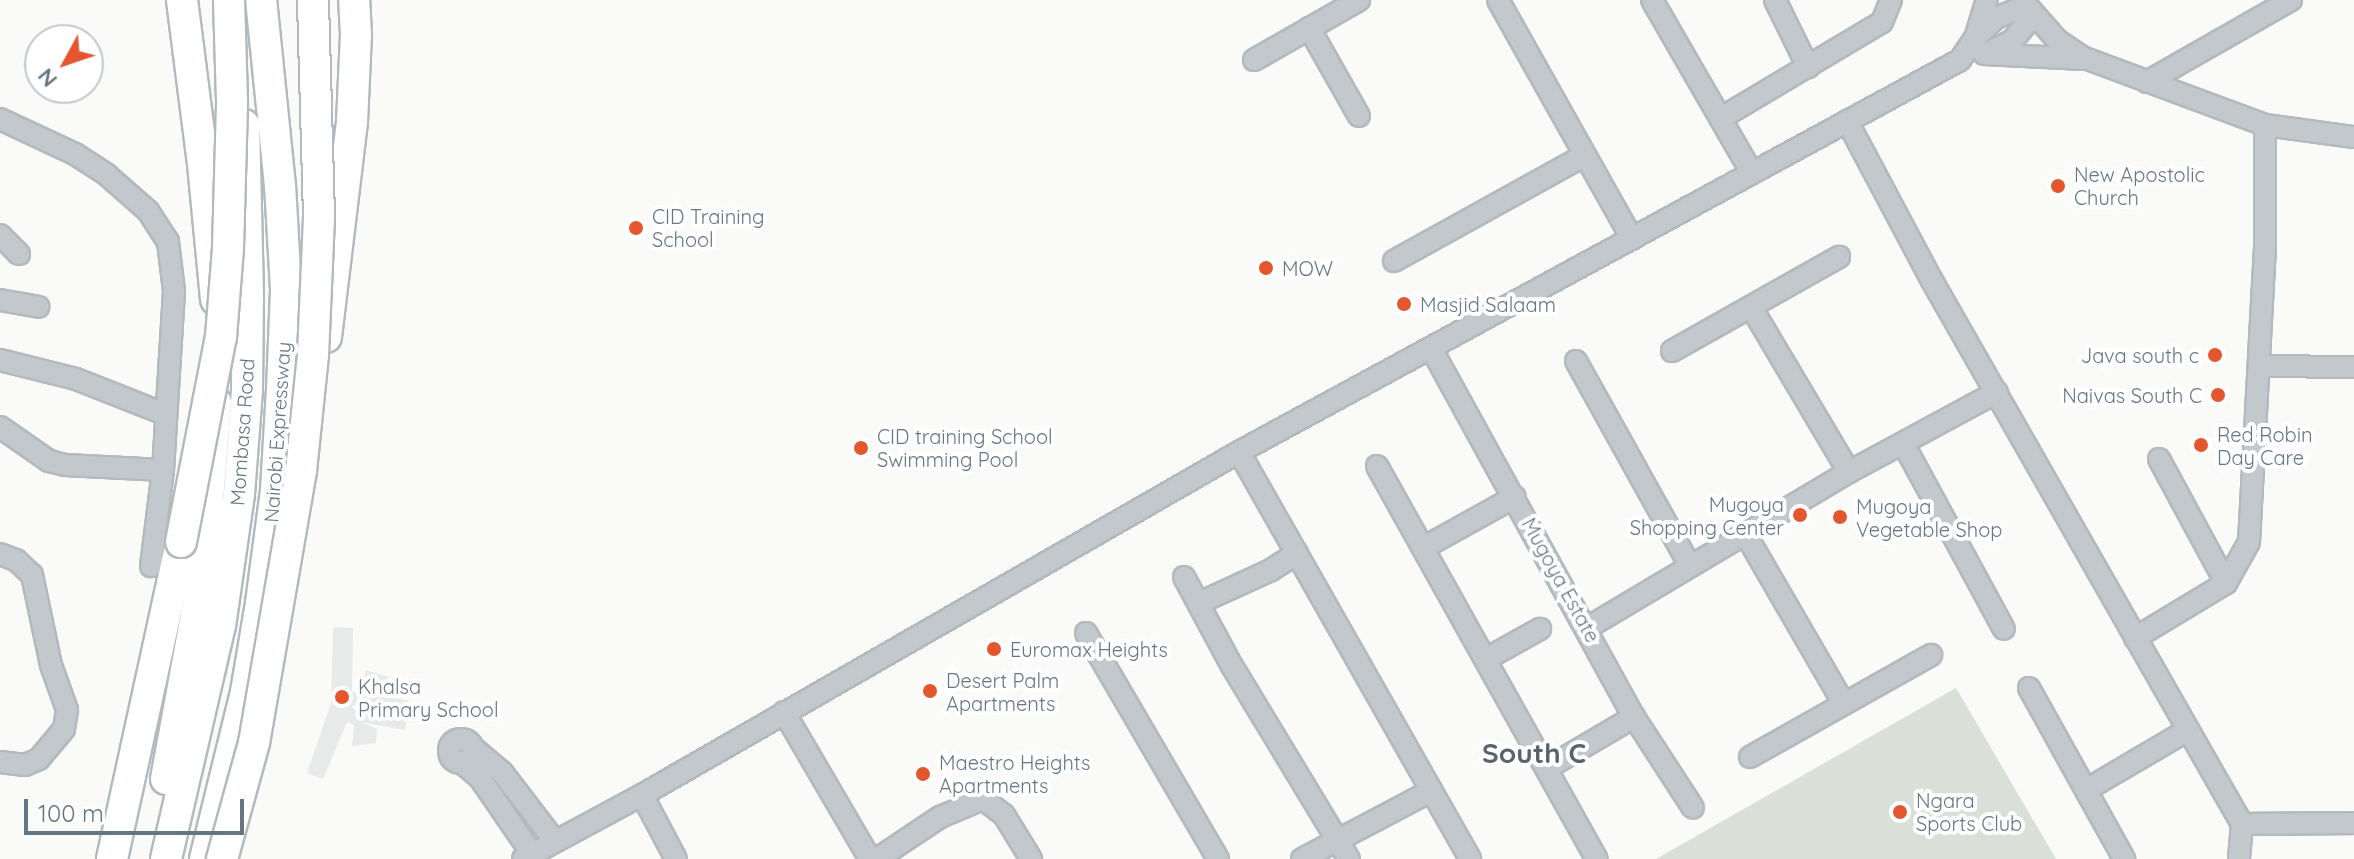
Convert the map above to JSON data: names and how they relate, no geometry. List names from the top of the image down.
{
  "streets": {
    "highway": ["Mombasa Road", "Nairobi Expressway"],
    "street": ["Mugoya Estate"]
  },
  "districts": ["South C"],
  "places": [
    "New Apostolic Church",
    "CID Training School",
    "MOW",
    "Masjid Salaam",
    "Java south c",
    "Naivas South C",
    "Red Robin Day Care",
    "CID training School Swimming Pool",
    "Mugoya Shopping Center",
    "Mugoya Vegetable Shop",
    "Euromax Heights",
    "Desert Palm Apartments",
    "Khalsa Primary School",
    "Maestro Heights Apartments",
    "Ngara Sports Club"
  ],
  "scale_bar": "100 m",
  "north": "bottom left"
}
